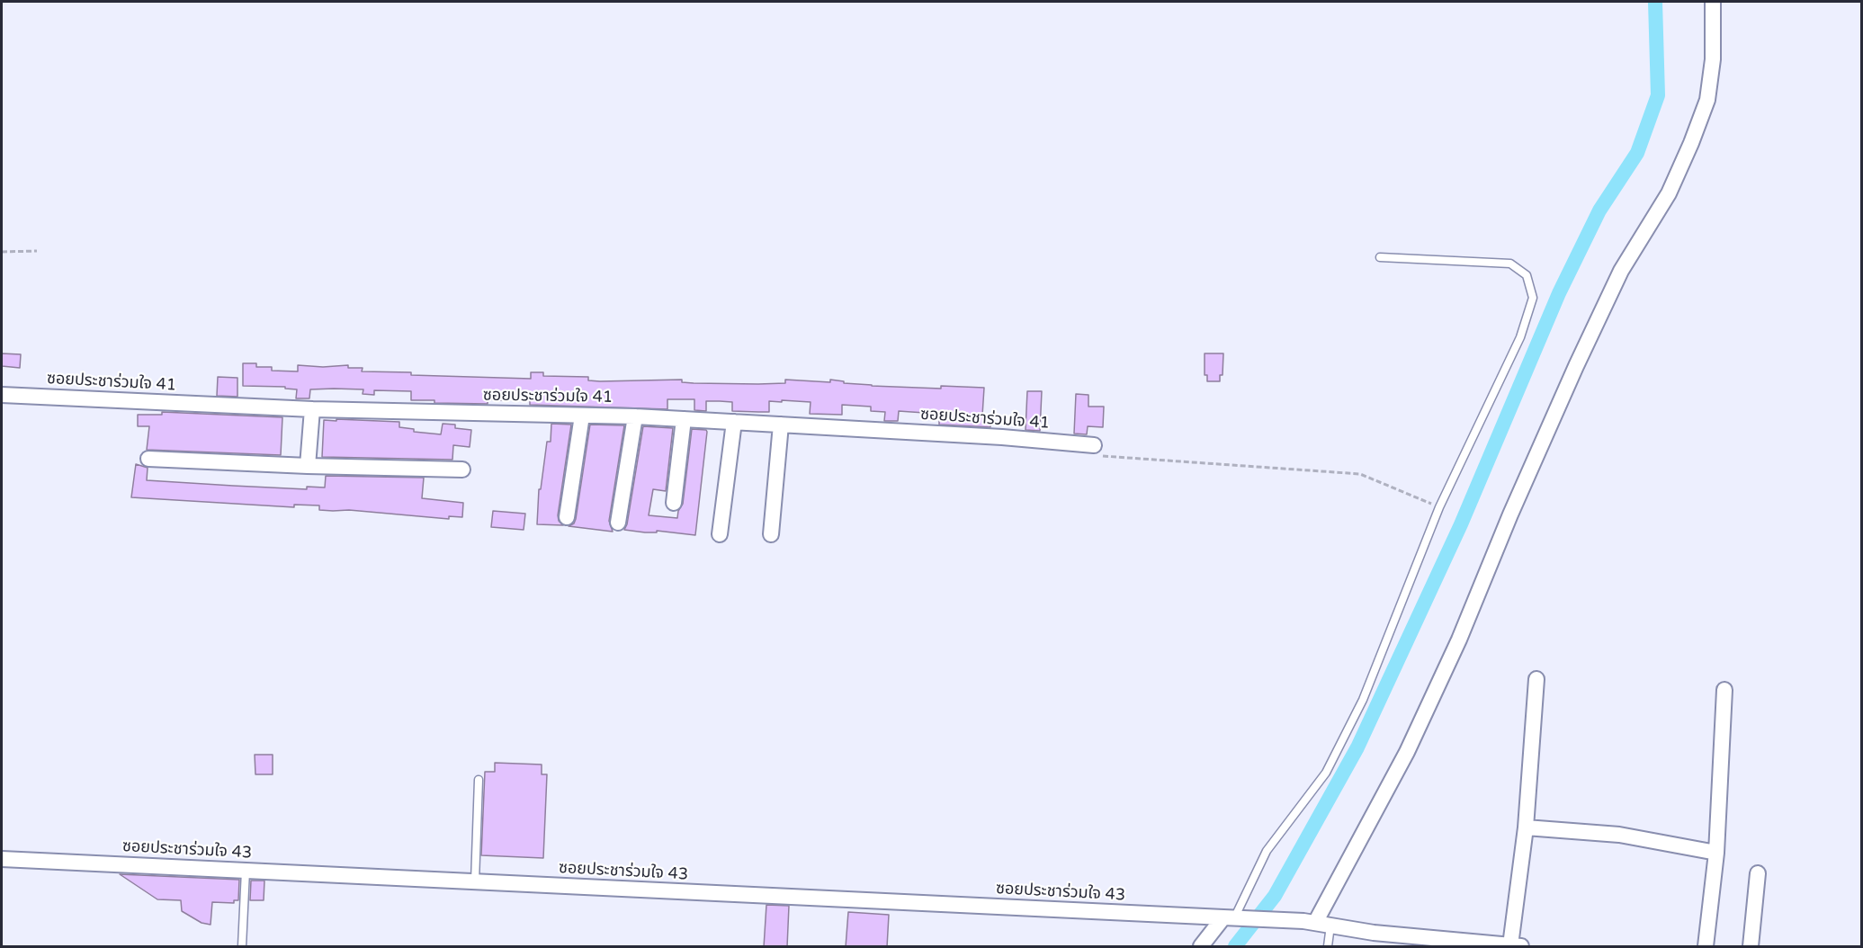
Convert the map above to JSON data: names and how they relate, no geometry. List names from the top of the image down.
{
  "streets": {
    "street": ["ซอยประชาร่วมใจ 41", "ซอยประชาร่วมใจ 43"]
  }
}
